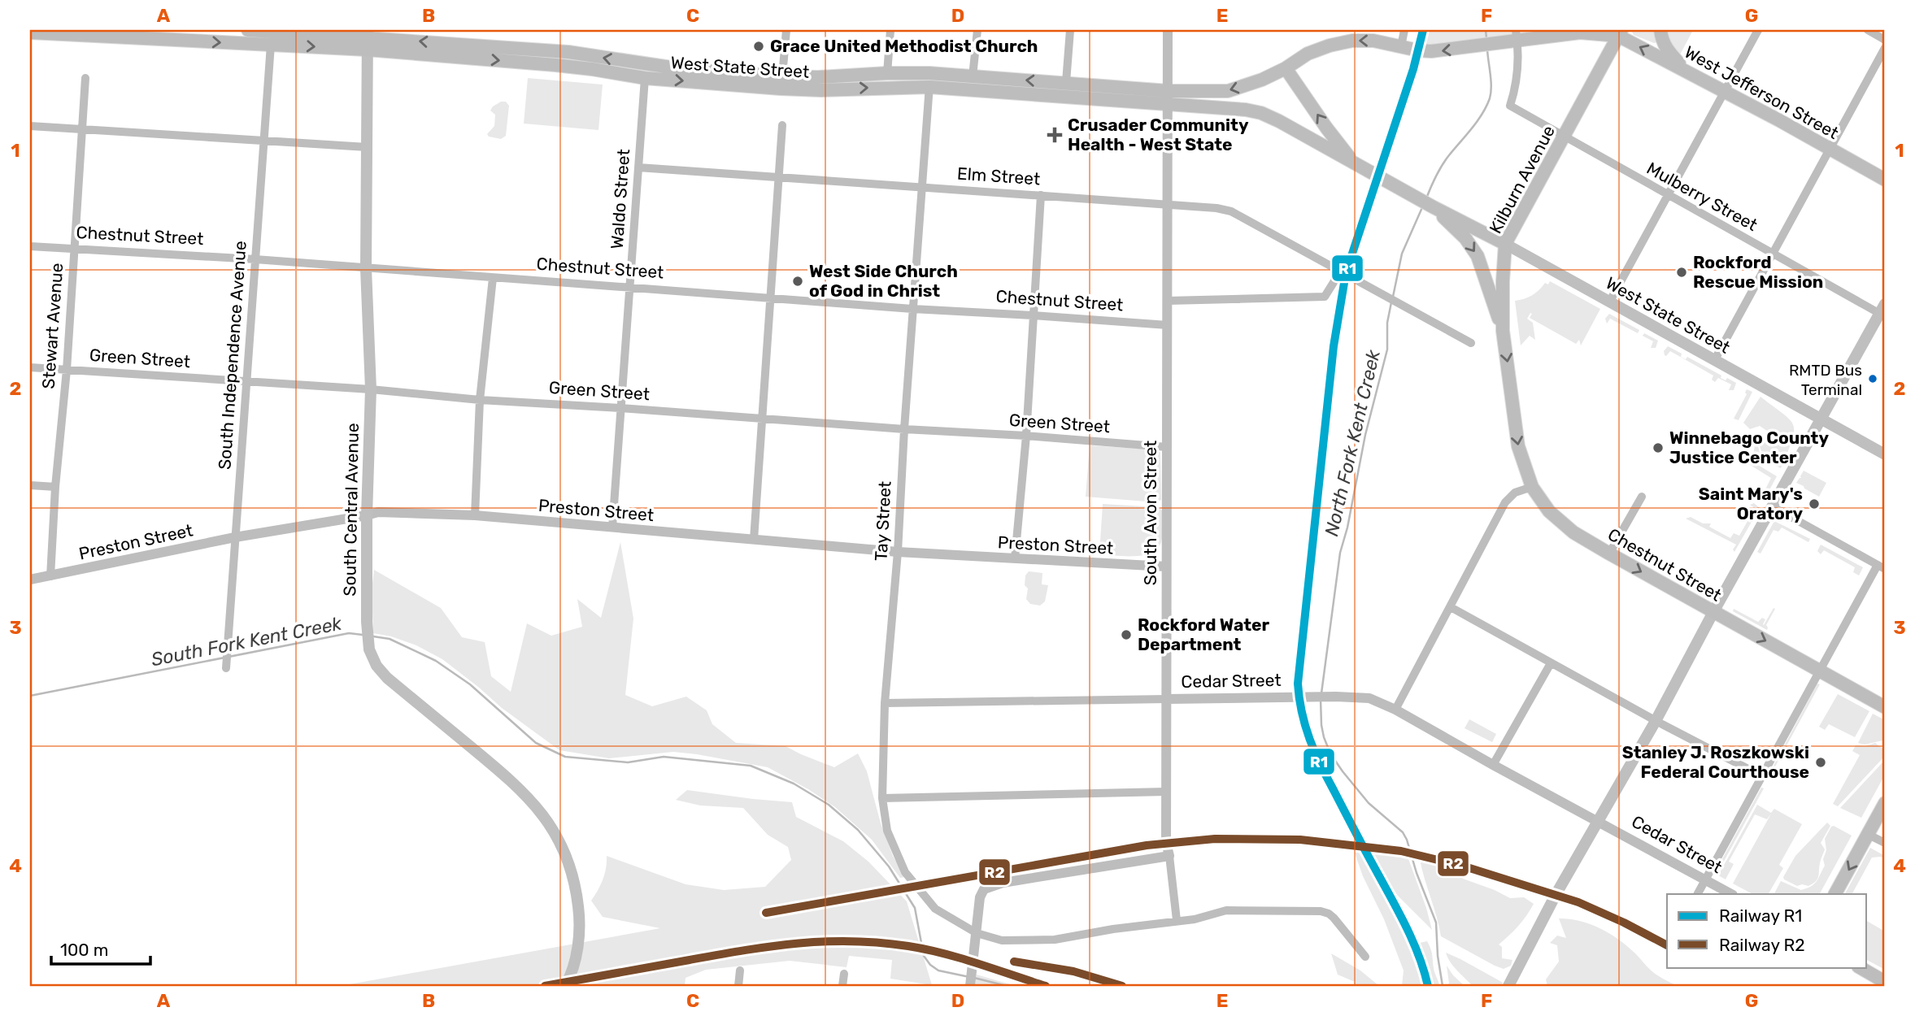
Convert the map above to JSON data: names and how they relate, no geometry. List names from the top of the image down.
{
  "streets": {
    "main road": [
      "West State Street",
      "West Jefferson Street",
      "Kilburn Avenue",
      "Chestnut Street",
      "South Central Avenue"
    ],
    "street": [
      "Elm Street",
      "Mulberry Street",
      "Waldo Street",
      "Stewart Avenue",
      "South Independence Avenue",
      "Green Street",
      "Preston Street",
      "South Avon Street",
      "Tay Street",
      "Cedar Street"
    ]
  },
  "crossings": [
    ["West State Street", "West Jefferson Street"],
    ["West State Street", "Kilburn Avenue"],
    ["West State Street", "Waldo Street"],
    ["West State Street", "South Independence Avenue"],
    ["West State Street", "South Central Avenue"],
    ["West State Street", "South Avon Street"],
    ["West State Street", "Tay Street"],
    ["West Jefferson Street", "Kilburn Avenue"],
    ["West Jefferson Street", "Mulberry Street"],
    ["Elm Street", "Waldo Street"],
    ["Elm Street", "South Avon Street"],
    ["Elm Street", "Tay Street"],
    ["Kilburn Avenue", "Mulberry Street"],
    ["Kilburn Avenue", "Chestnut Street"],
    ["Waldo Street", "Chestnut Street"],
    ["Waldo Street", "Green Street"],
    ["Waldo Street", "Preston Street"],
    ["Chestnut Street", "Stewart Avenue"],
    ["Chestnut Street", "South Independence Avenue"],
    ["Chestnut Street", "South Central Avenue"],
    ["Chestnut Street", "South Avon Street"],
    ["Chestnut Street", "Tay Street"],
    ["Stewart Avenue", "Green Street"],
    ["Stewart Avenue", "Preston Street"],
    ["South Independence Avenue", "Green Street"],
    ["South Independence Avenue", "Preston Street"],
    ["Green Street", "South Central Avenue"],
    ["Green Street", "South Avon Street"],
    ["Green Street", "Tay Street"],
    ["South Central Avenue", "Preston Street"],
    ["Preston Street", "South Avon Street"],
    ["Preston Street", "Tay Street"],
    ["South Avon Street", "Tay Street"],
    ["South Avon Street", "Cedar Street"],
    ["Tay Street", "Cedar Street"]
  ],
  "one_way": ["West Jefferson Street"],
  "water": ["North Fork Kent Creek", "South Fork Kent Creek"],
  "places": {
    "other": [
      "Grace United Methodist Church",
      "Rockford Rescue Mission",
      "West Side Church of God in Christ",
      "RMTD Bus Terminal",
      "Winnebago County Justice Center",
      "Saint Mary's Oratory",
      "Rockford Water Department",
      "Stanley J. Roszkowski Federal Courthouse"
    ],
    "health": ["Crusader Community Health - West State"]
  },
  "lines": ["rail line R1", "rail line R2"],
  "legend": ["Railway R1", "Railway R2"],
  "scale_bar": "100 m",
  "grid": {
    "columns": [
      "A",
      "B",
      "C",
      "D",
      "E",
      "F",
      "G"
    ],
    "rows": [
      "1",
      "2",
      "3",
      "4"
    ]
  }
}
